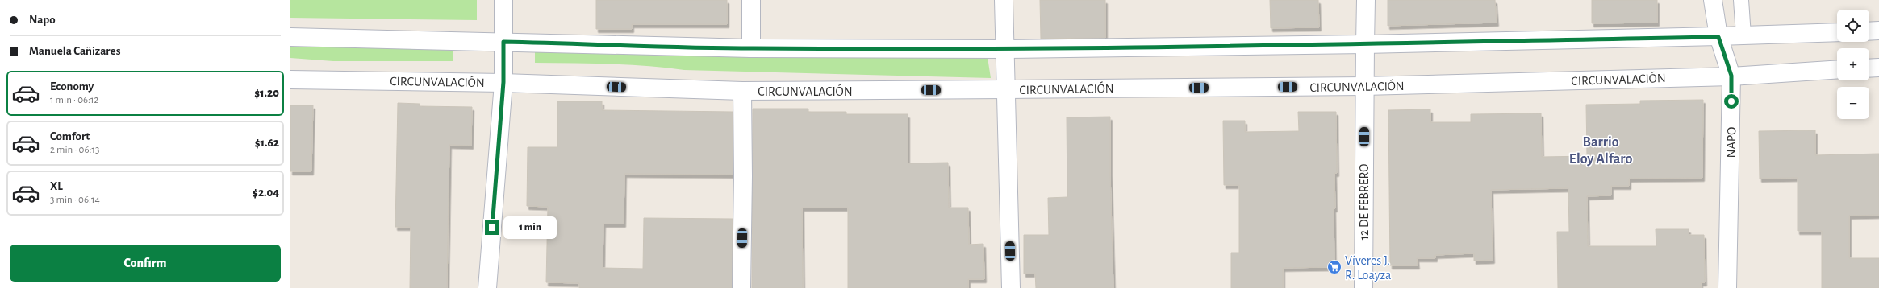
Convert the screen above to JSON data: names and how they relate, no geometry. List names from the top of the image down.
{
  "streets": {
    "main road": ["CIRCUNVALACIÓN", "NAPO", "12 DE FEBRERO"]
  },
  "crossings": [
    ["CIRCUNVALACIÓN", "NAPO"],
    ["CIRCUNVALACIÓN", "12 DE FEBRERO"]
  ],
  "districts": ["Barrio Eloy Alfaro"],
  "places": {
    "supermarket": ["Víveres J. R. Loayza"]
  },
  "page": {
    "banner": ["Napo", "Manuela Cañizares"],
    "map_buttons": ["+", "−"],
    "list": [
      {
        "name": "Economy",
        "note": "1 min · 06:12",
        "value": "$1.20"
      },
      {
        "name": "Comfort",
        "note": "2 min · 06:13",
        "value": "$1.62"
      },
      {
        "name": "XL",
        "note": "3 min · 06:14",
        "value": "$2.04"
      }
    ],
    "bubble": "1 min",
    "buttons": "Confirm"
  }
}
